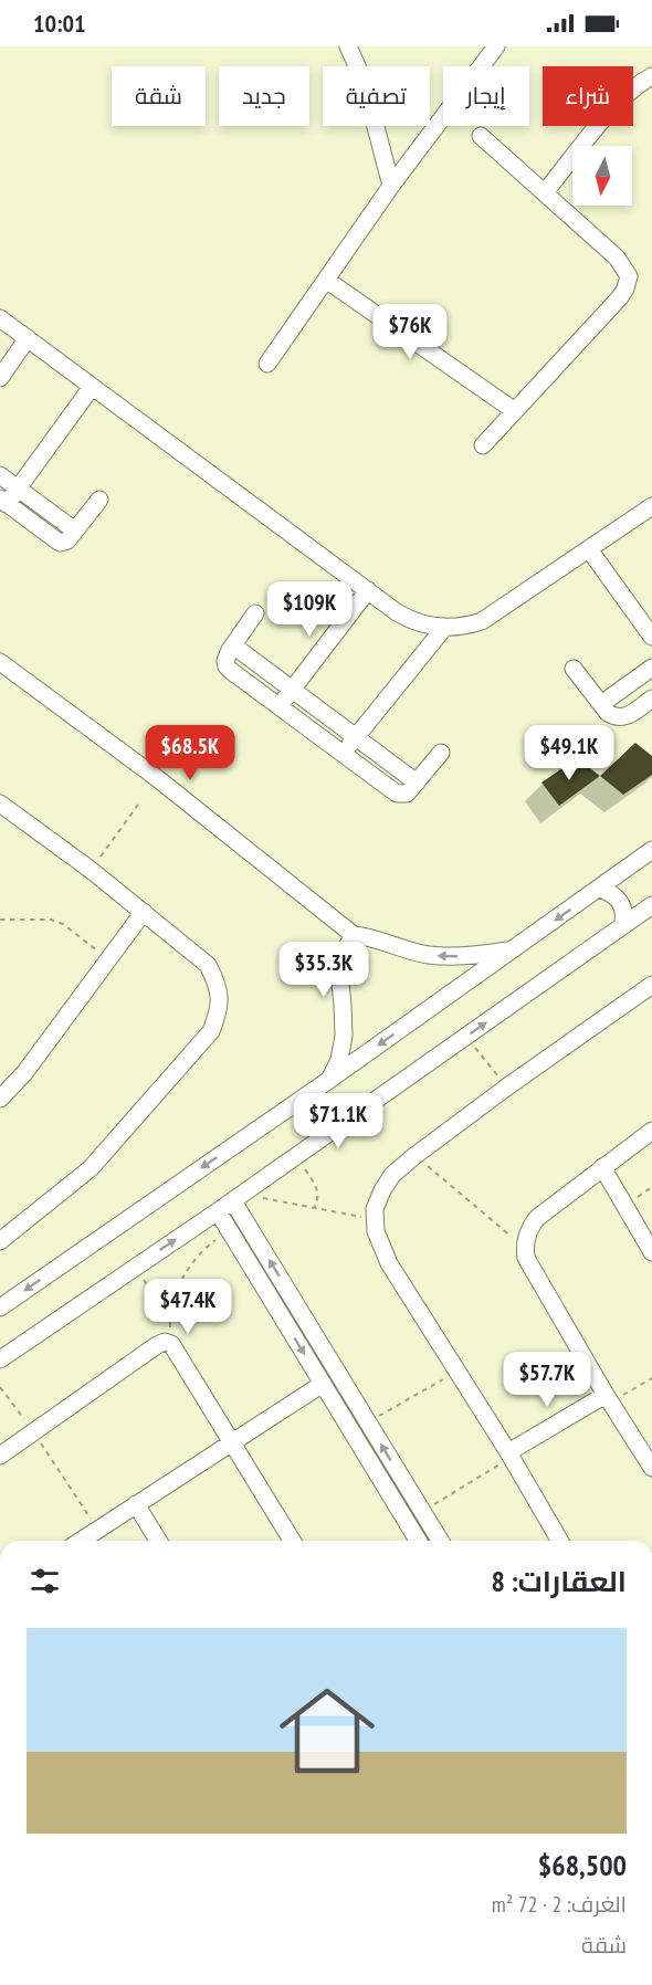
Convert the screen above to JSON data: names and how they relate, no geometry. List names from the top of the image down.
{
  "north": "bottom",
  "page": {
    "status": "10:01",
    "chip": [
      "شراء",
      "إيجار",
      "تصفية",
      "جديد",
      "شقة"
    ],
    "price": [
      "$76K",
      "$109K",
      "$68.5K",
      "$49.1K",
      "$35.3K",
      "$71.1K",
      "$47.4K",
      "$57.7K"
    ],
    "heading": "العقارات: 8",
    "list": [
      {
        "name": "$68,500",
        "note": "الغرف: 2 · 72 m² · شقة"
      }
    ]
  }
}
